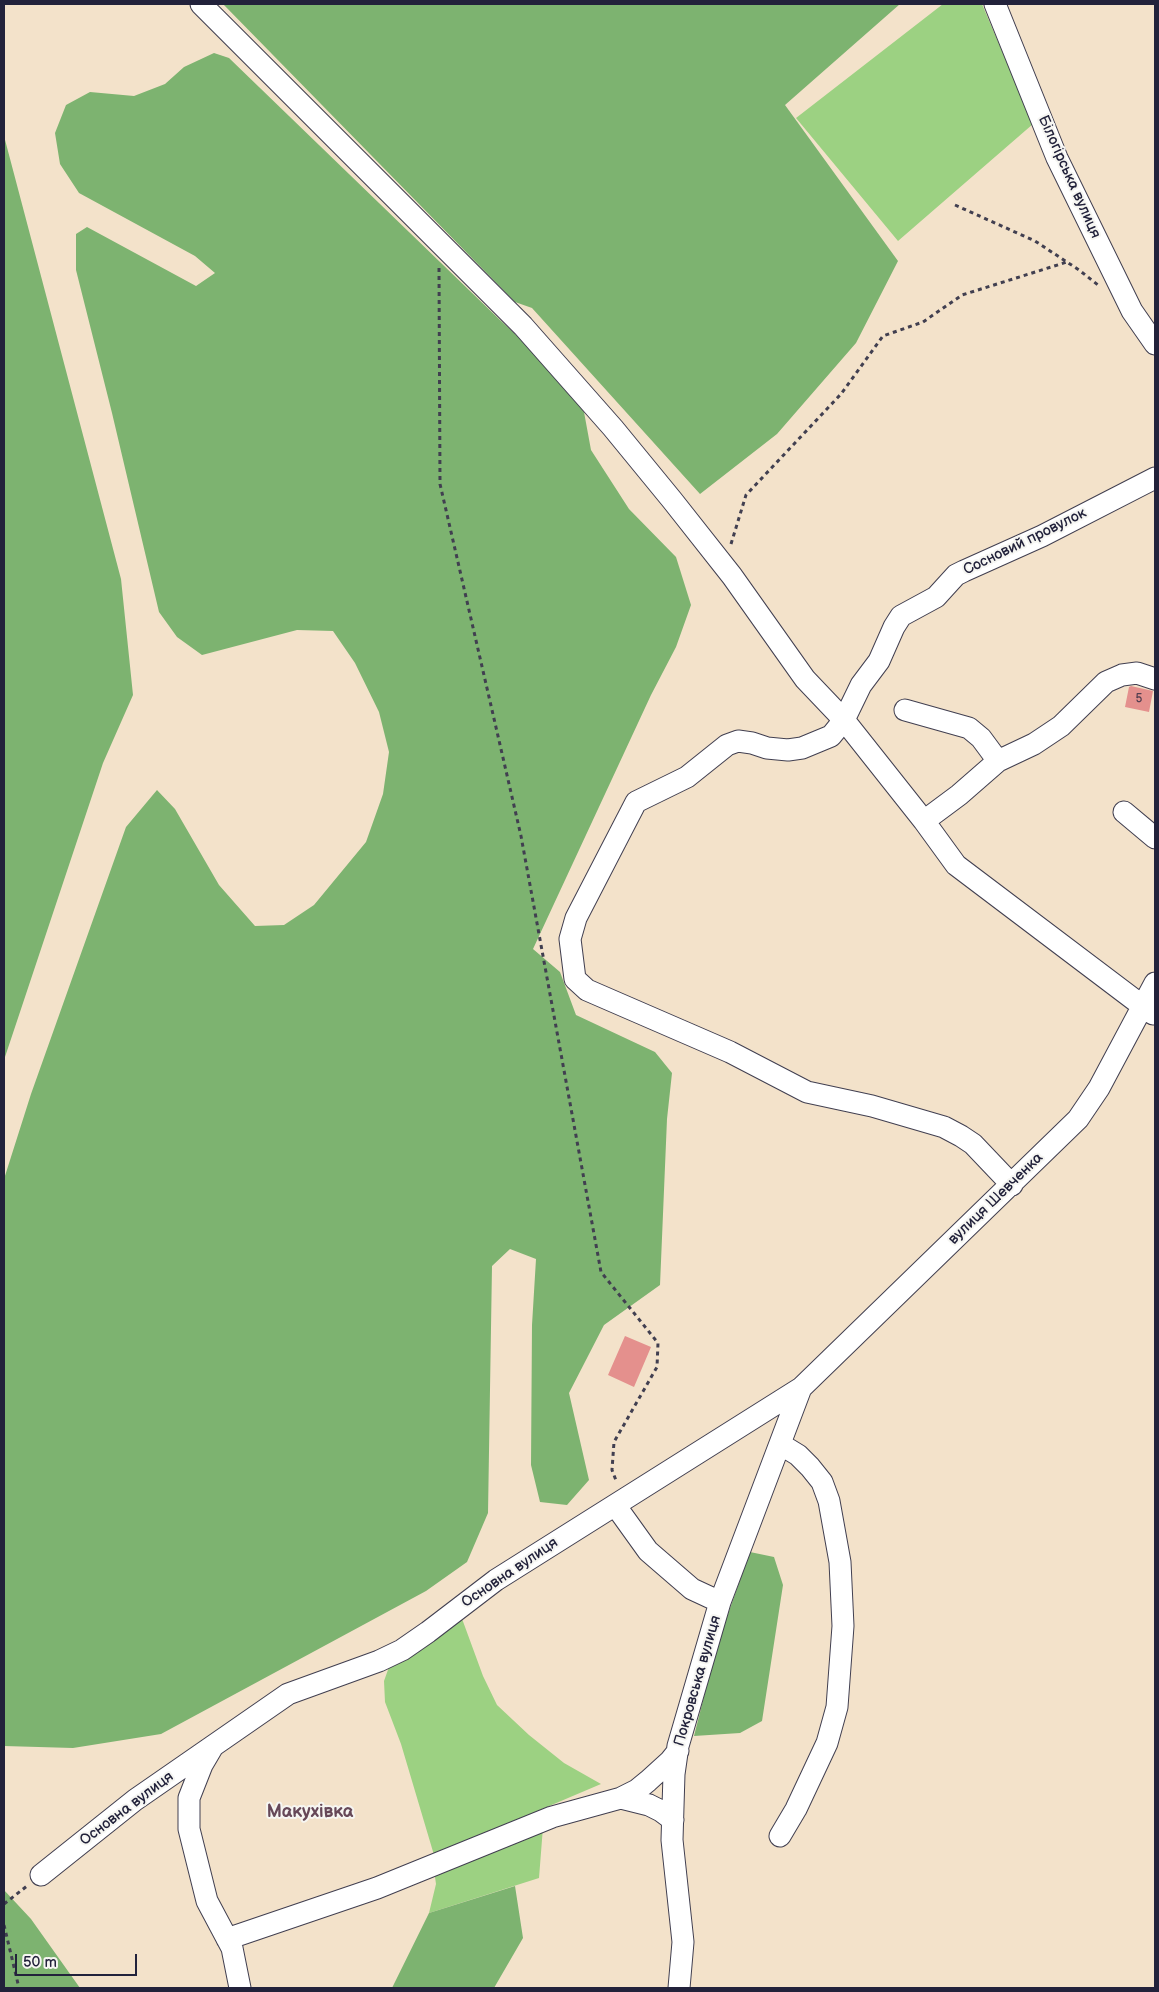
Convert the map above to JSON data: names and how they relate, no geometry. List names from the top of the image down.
{
  "streets": {
    "street": [
      "Білогірська вулиця",
      "Сосновий провулок",
      "вулиця Шевченка",
      "Основна вулиця",
      "Покровська вулиця"
    ]
  },
  "crossings": [
    ["Сосновий провулок", "вулиця Шевченка"],
    ["вулиця Шевченка", "Основна вулиця"],
    ["вулиця Шевченка", "Покровська вулиця"],
    ["Основна вулиця", "Покровська вулиця"]
  ],
  "districts": ["Макухівка"],
  "house_numbers": ["5"],
  "scale_bar": "50 m"
}
